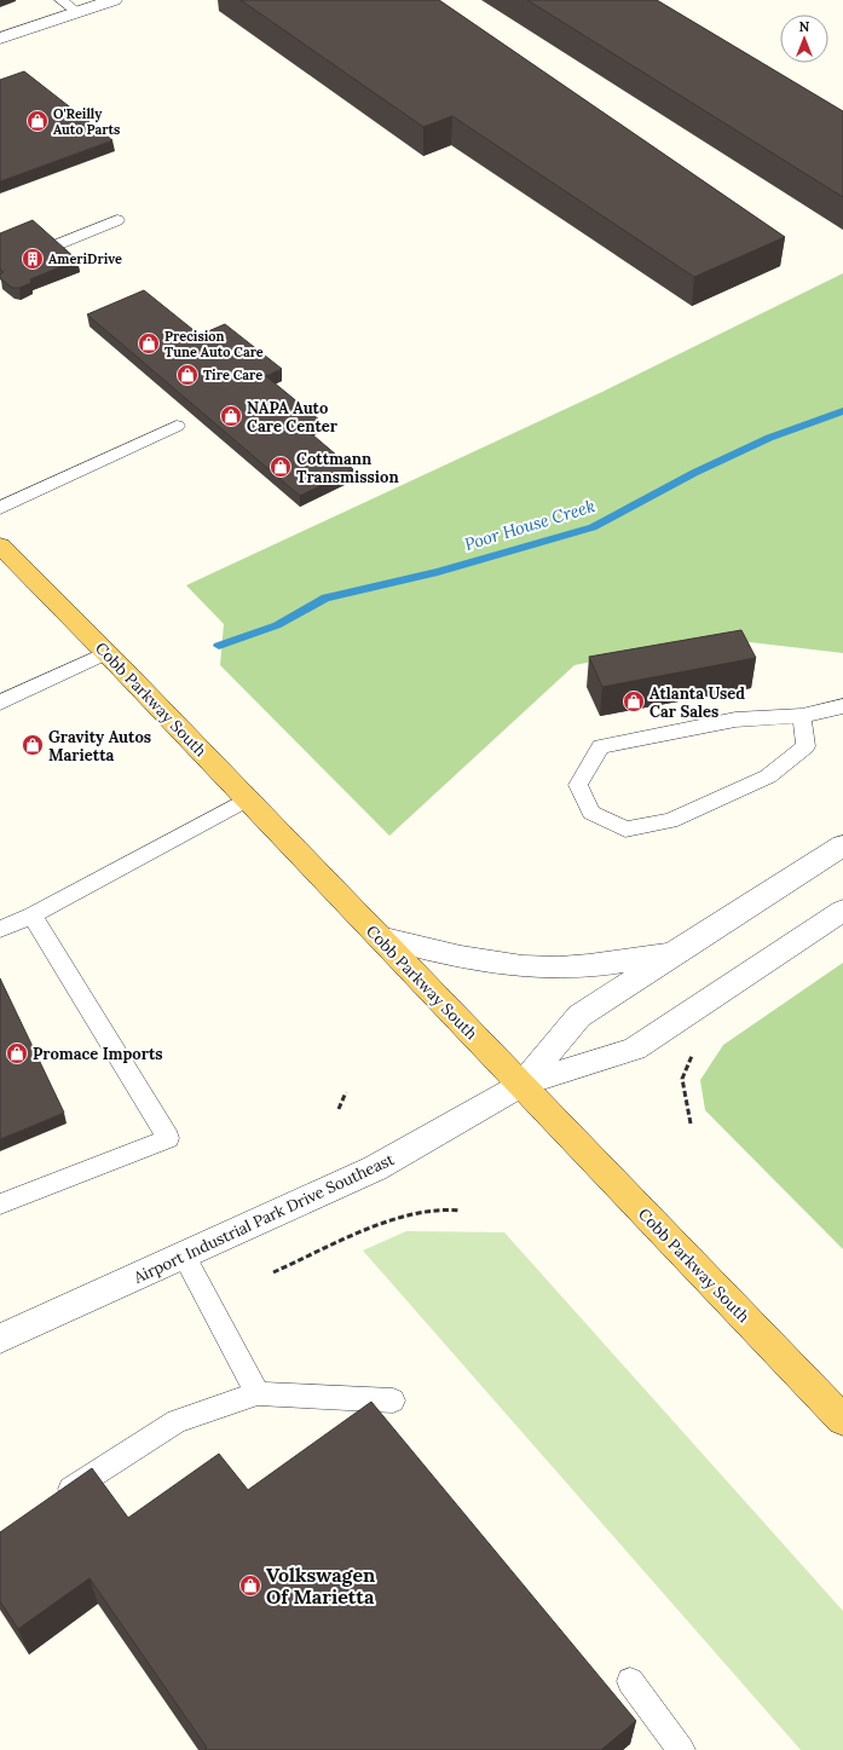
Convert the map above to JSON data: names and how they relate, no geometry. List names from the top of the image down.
{
  "streets": {
    "main road": ["Cobb Parkway South"],
    "street": ["Airport Industrial Park Drive Southeast"]
  },
  "crossings": [
    ["Cobb Parkway South", "Airport Industrial Park Drive Southeast"]
  ],
  "water": ["Poor House Creek"],
  "places": {
    "shop": [
      "O'Reilly Auto Parts",
      "Precision Tune Auto Care",
      "Tire Care",
      "NAPA Auto Care Center",
      "Cottmann Transmission",
      "Atlanta Used Car Sales",
      "Gravity Autos Marietta",
      "Promace Imports",
      "Volkswagen Of Marietta"
    ],
    "building": ["AmeriDrive"]
  },
  "north": "top"
}
